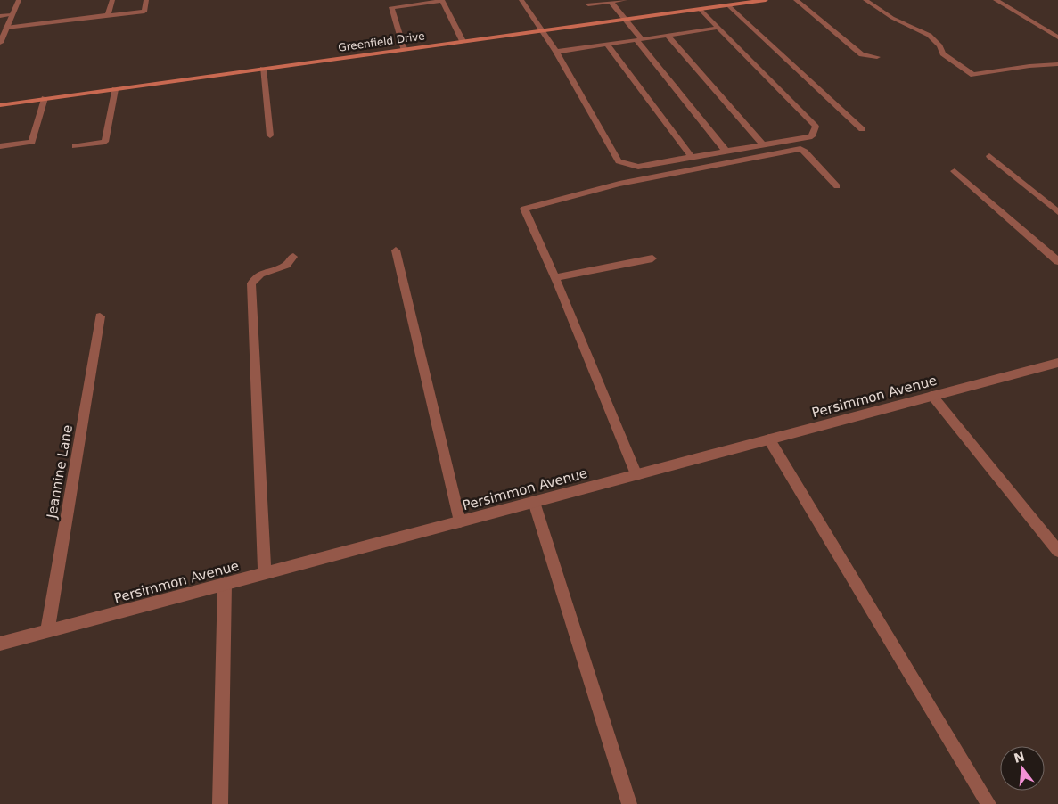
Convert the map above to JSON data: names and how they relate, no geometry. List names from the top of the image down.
{
  "streets": {
    "main road": ["Greenfield Drive"],
    "street": ["Persimmon Avenue", "Jeannine Lane"]
  },
  "crossings": [
    ["Persimmon Avenue", "Jeannine Lane"]
  ],
  "north": "top"
}
